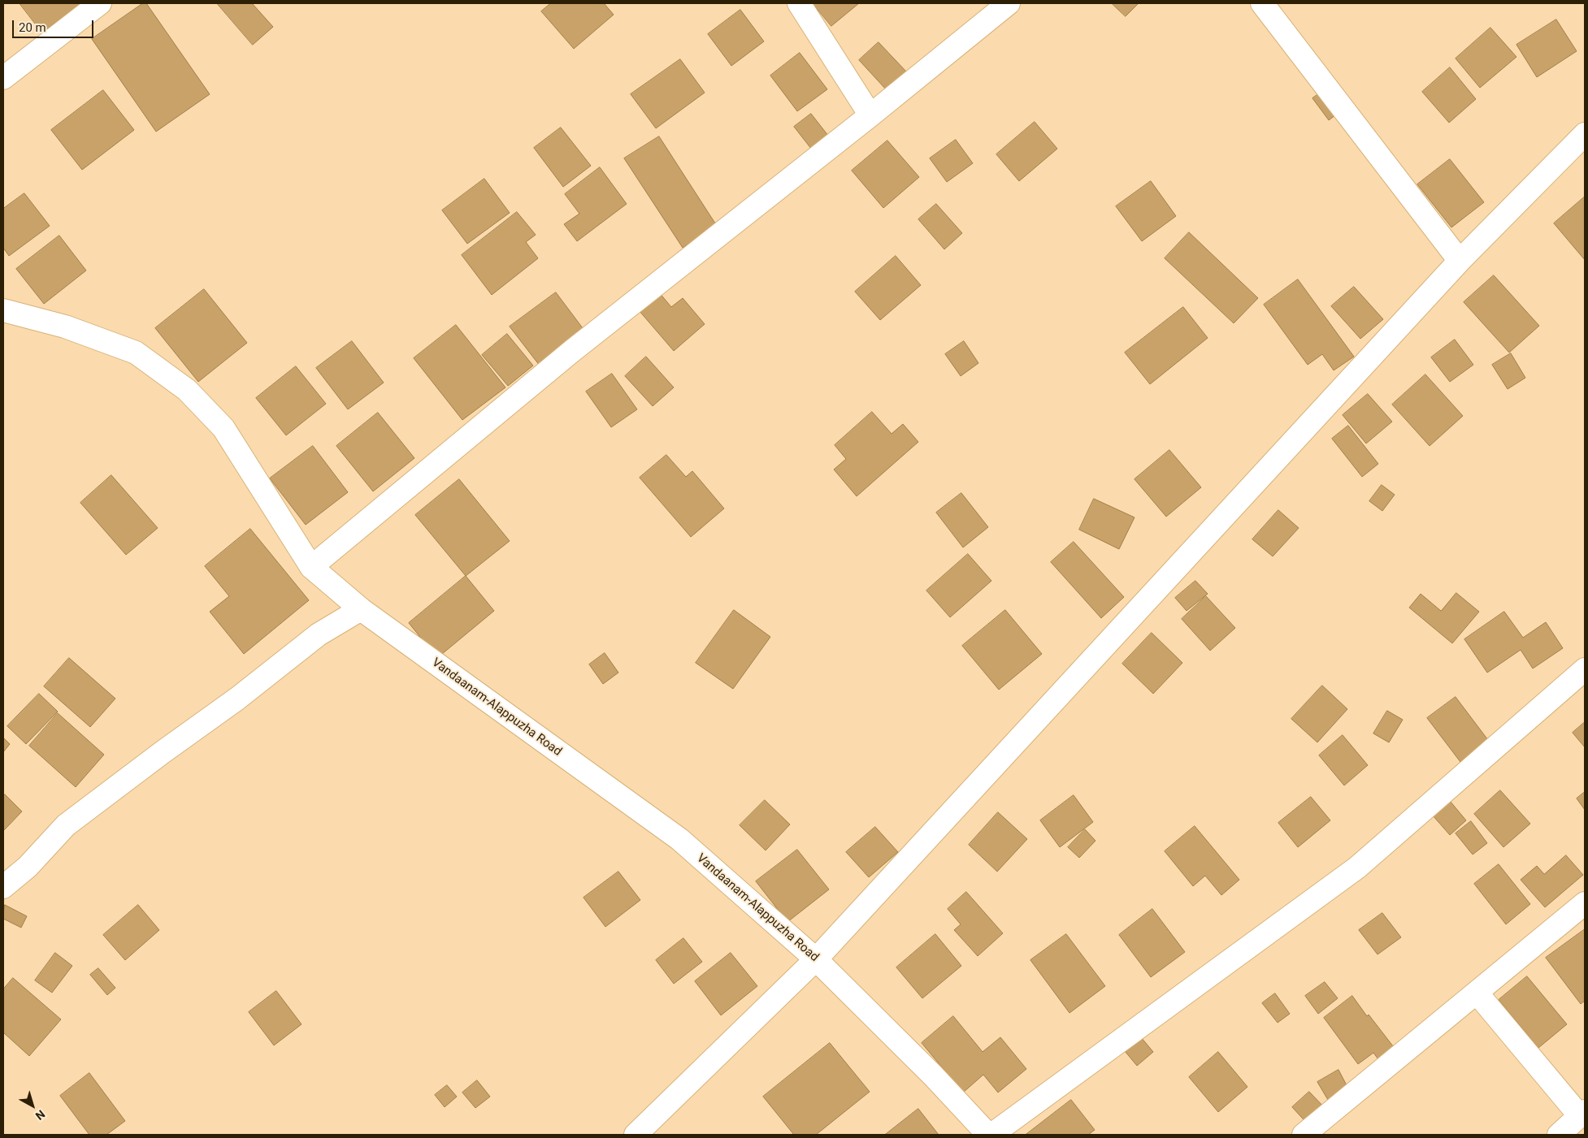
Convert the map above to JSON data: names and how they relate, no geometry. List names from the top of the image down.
{
  "streets": {
    "street": ["Vandaanam-Alappuzha Road"]
  },
  "scale_bar": "20 m",
  "north": "bottom right"
}
